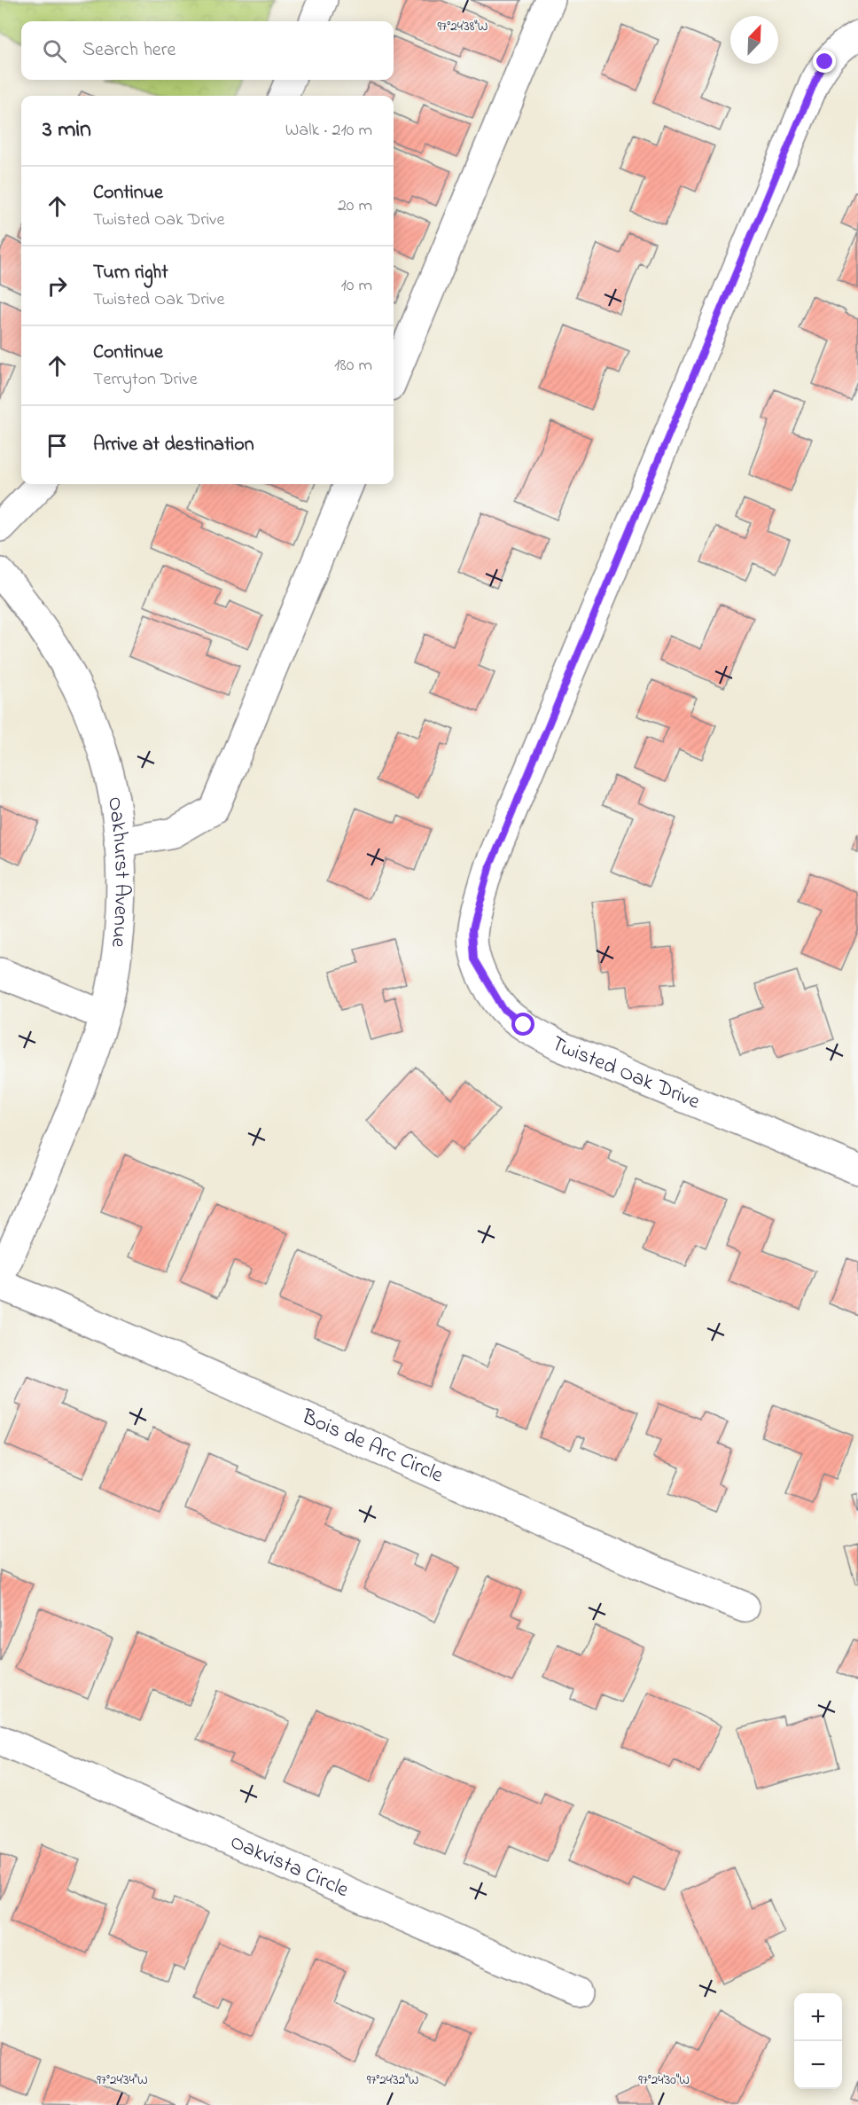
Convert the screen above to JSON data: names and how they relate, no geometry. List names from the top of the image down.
{
  "streets": {
    "street": [
      "Oakhurst Avenue",
      "Twisted Oak Drive",
      "Bois de Arc Circle",
      "Oakvista Circle"
    ]
  },
  "north": "top right",
  "page": {
    "search": "Search here",
    "heading": ["3 min", "Walk · 210 m"],
    "list": [
      ["Continue", "Twisted Oak Drive", "20 m"],
      ["Turn right", "Twisted Oak Drive", "10 m"],
      ["Continue", "Terryton Drive", "180 m"],
      "Arrive at destination"
    ],
    "map_buttons": ["+", "−"]
  },
  "coordinates": [
    "97°24'38\"W",
    "97°24'34\"W",
    "97°24'32\"W",
    "97°24'30\"W"
  ]
}
